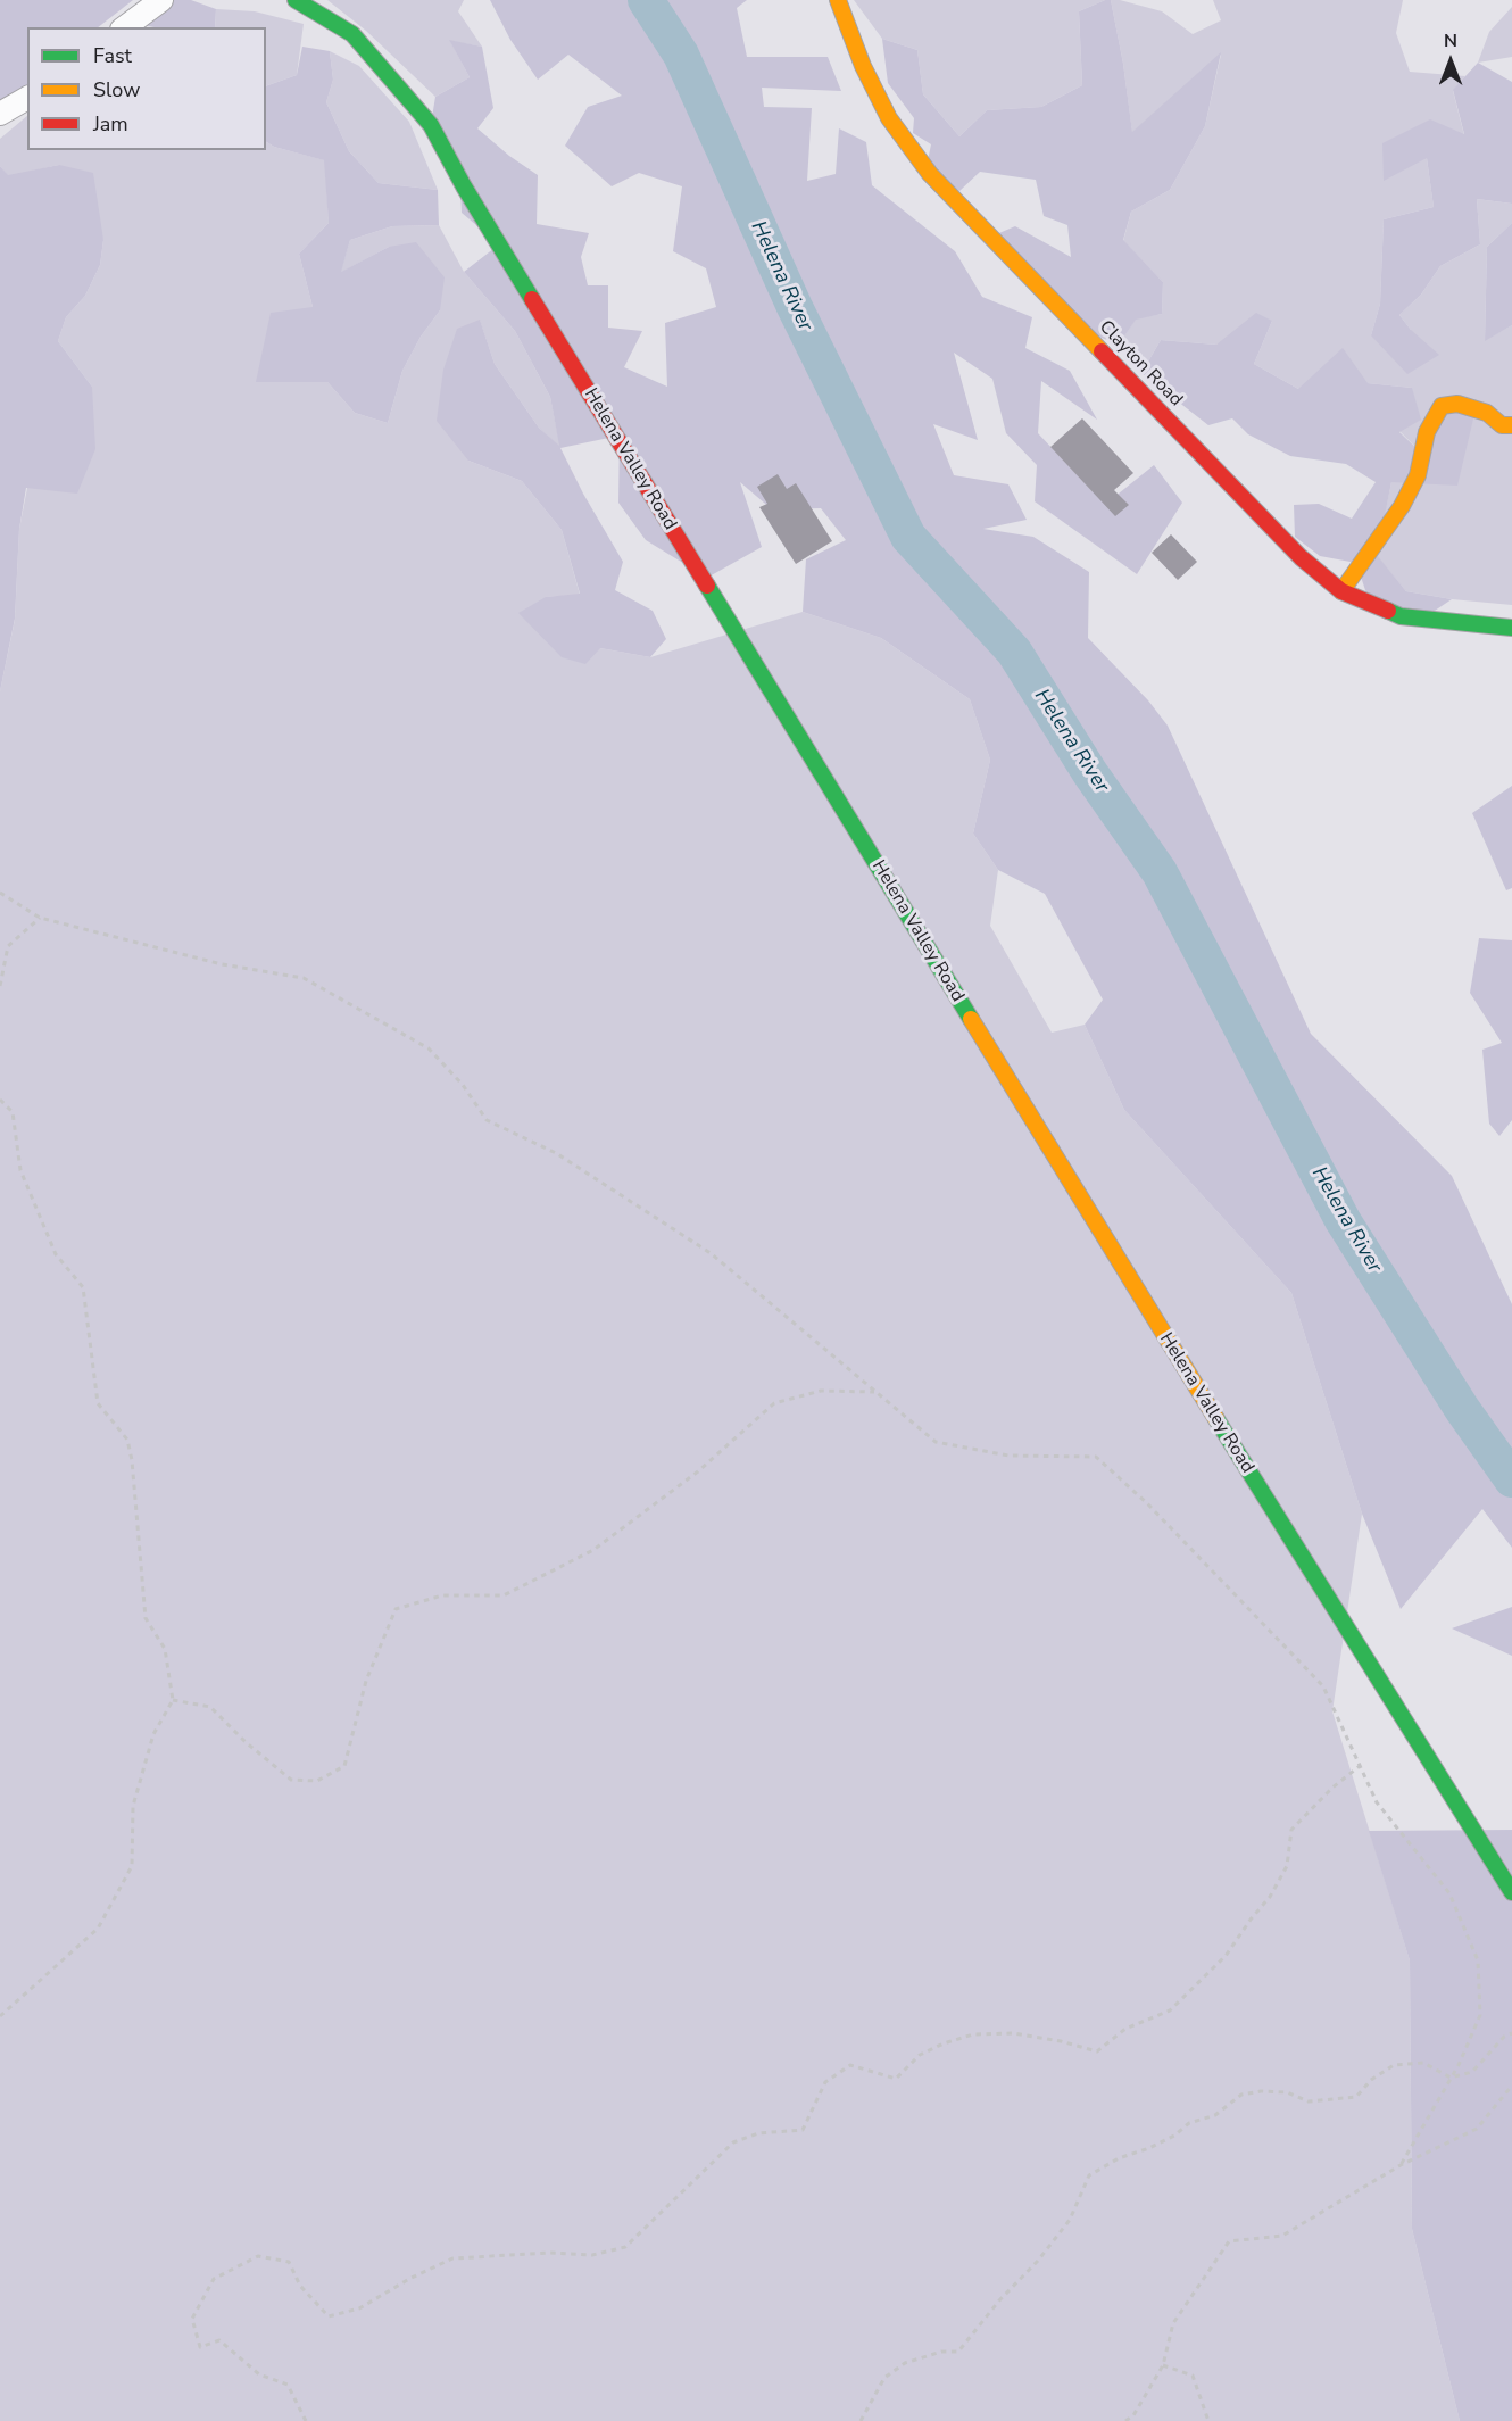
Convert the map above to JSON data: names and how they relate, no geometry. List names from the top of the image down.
{
  "streets": {
    "street": ["Clayton Road", "Helena Valley Road"]
  },
  "water": ["Helena River"],
  "legend": ["Fast", "Slow", "Jam"],
  "north": "top"
}
